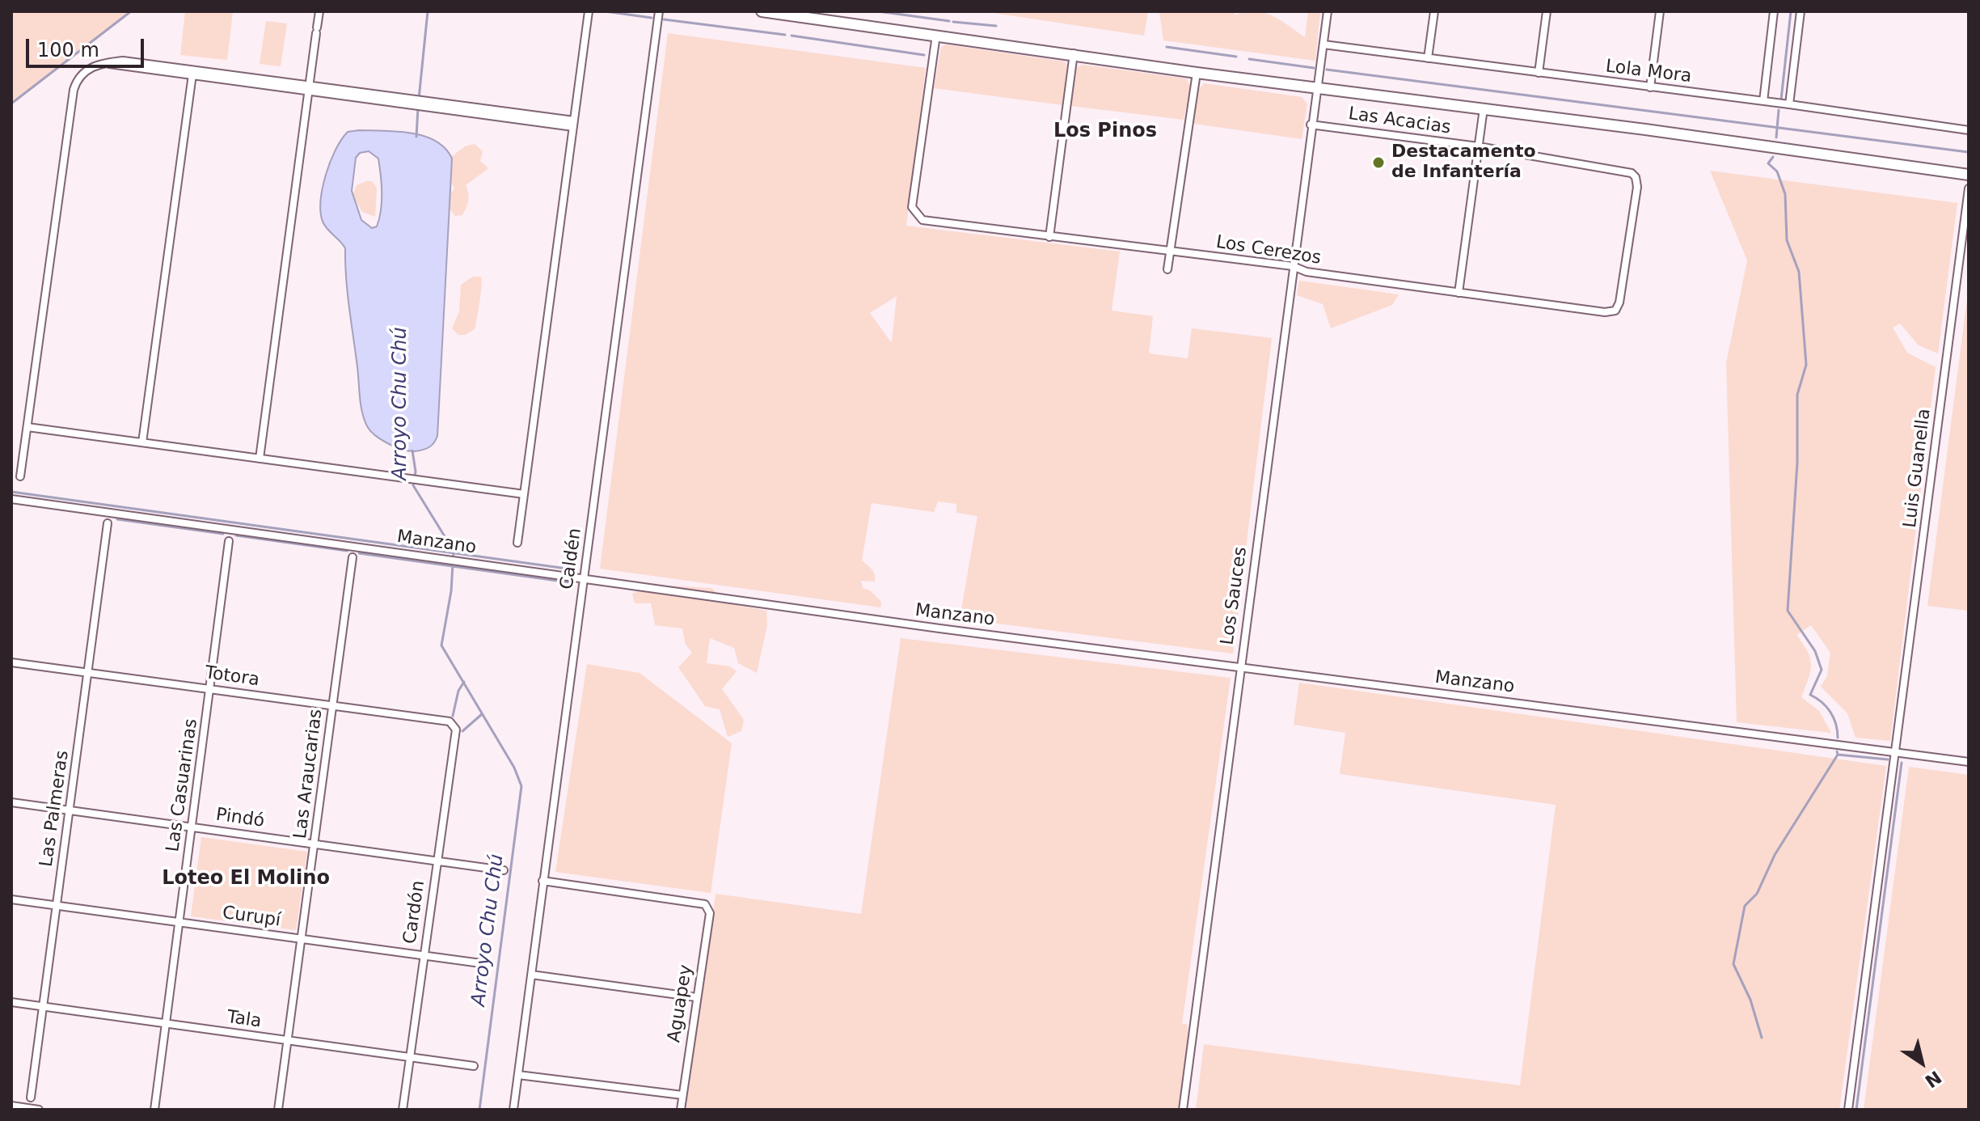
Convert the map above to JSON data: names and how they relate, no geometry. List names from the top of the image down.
{
  "streets": {
    "street": [
      "Lola Mora",
      "Las Acacias",
      "Los Cerezos",
      "Luis Guanella",
      "Manzano",
      "Caldén",
      "Los Sauces",
      "Totora",
      "Las Araucarias",
      "Las Casuarinas",
      "Las Palmeras",
      "Pindó",
      "Cardón",
      "Curupí",
      "Aguapey",
      "Tala"
    ]
  },
  "crossings": [
    ["Lola Mora", "Los Sauces"],
    ["Las Acacias", "Los Cerezos"],
    ["Las Acacias", "Los Sauces"],
    ["Los Cerezos", "Los Sauces"],
    ["Luis Guanella", "Manzano"],
    ["Manzano", "Caldén"],
    ["Manzano", "Los Sauces"],
    ["Caldén", "Aguapey"],
    ["Totora", "Las Araucarias"],
    ["Totora", "Las Casuarinas"],
    ["Totora", "Las Palmeras"],
    ["Totora", "Cardón"],
    ["Las Araucarias", "Pindó"],
    ["Las Araucarias", "Curupí"],
    ["Las Araucarias", "Tala"],
    ["Las Casuarinas", "Pindó"],
    ["Las Casuarinas", "Curupí"],
    ["Las Casuarinas", "Tala"],
    ["Las Palmeras", "Pindó"],
    ["Las Palmeras", "Curupí"],
    ["Las Palmeras", "Tala"],
    ["Pindó", "Cardón"],
    ["Cardón", "Curupí"],
    ["Cardón", "Tala"]
  ],
  "districts": ["Los Pinos", "Loteo El Molino"],
  "water": ["Arroyo Chu Chú"],
  "places": ["Destacamento de Infantería"],
  "scale_bar": "100 m",
  "north": "bottom right"
}
